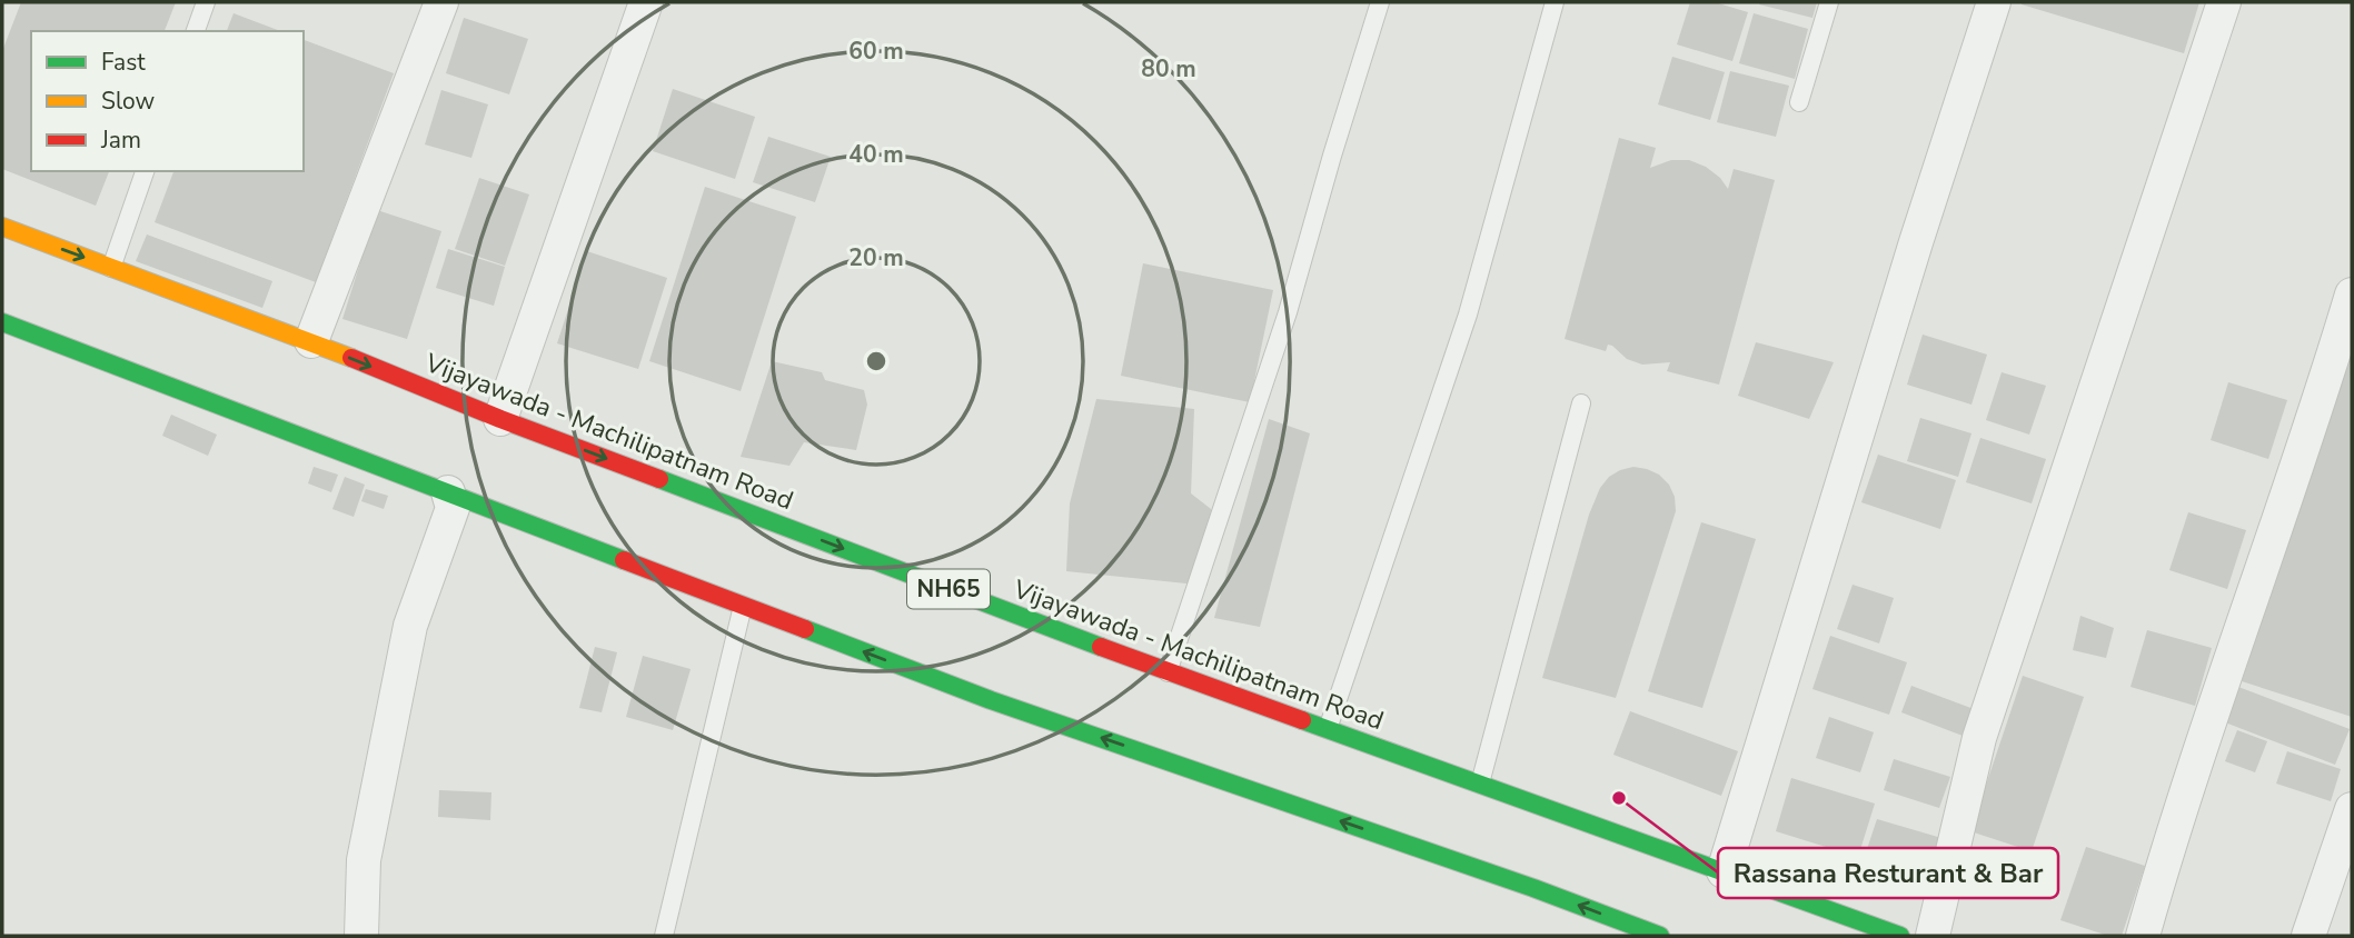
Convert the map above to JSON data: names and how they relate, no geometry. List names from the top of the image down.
{
  "streets": {
    "highway": ["Vijayawada - Machilipatnam Road", "NH65"]
  },
  "places": ["Rassana Resturant & Bar"],
  "legend": ["Fast", "Slow", "Jam"],
  "rings": [
    "60 m",
    "80 m",
    "40 m",
    "20 m"
  ]
}
